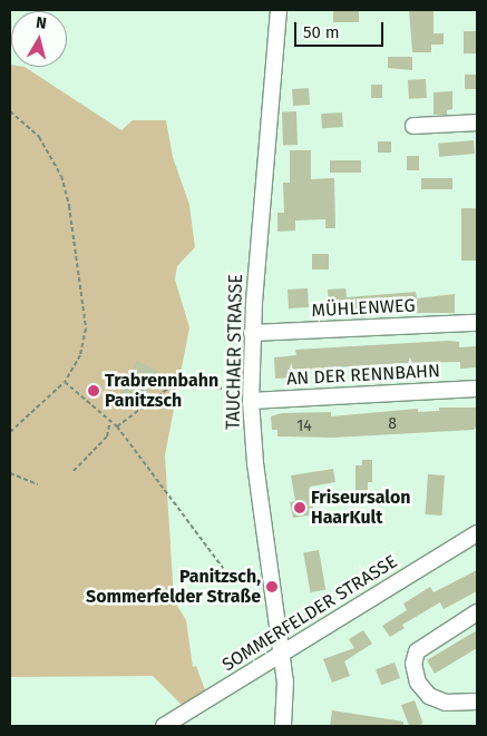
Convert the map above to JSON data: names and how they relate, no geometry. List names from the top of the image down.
{
  "streets": {
    "street": [
      "MÜHLENWEG",
      "TAUCHAER STRASSE",
      "AN DER RENNBAHN",
      "SOMMERFELDER STRASSE"
    ]
  },
  "crossings": [
    ["MÜHLENWEG", "TAUCHAER STRASSE"],
    ["TAUCHAER STRASSE", "AN DER RENNBAHN"],
    ["TAUCHAER STRASSE", "SOMMERFELDER STRASSE"]
  ],
  "places": ["Trabrennbahn Panitzsch", "Friseursalon HaarKult", "Panitzsch, Sommerfelder Straße"],
  "house_numbers": ["8", "14"],
  "scale_bar": "50 m",
  "north": "top"
}
